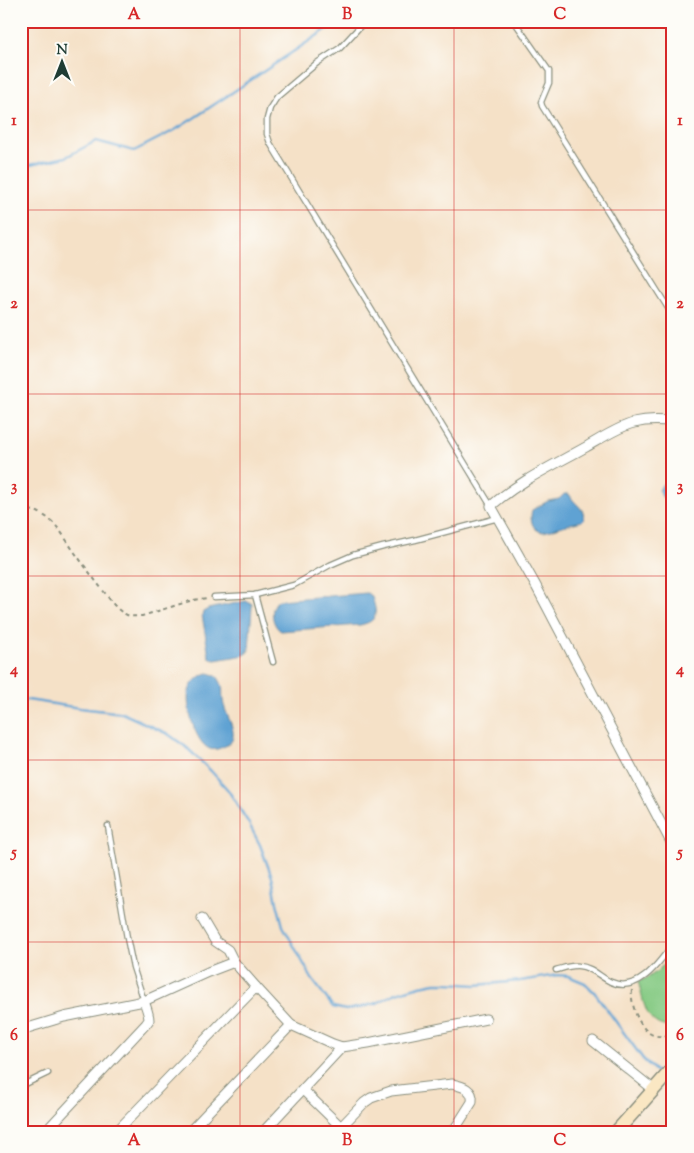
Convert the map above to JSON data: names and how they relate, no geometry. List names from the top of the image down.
{
  "north": "top",
  "grid": {
    "columns": ["A", "B", "C"],
    "rows": [
      "1",
      "2",
      "3",
      "4",
      "5",
      "6"
    ]
  }
}
